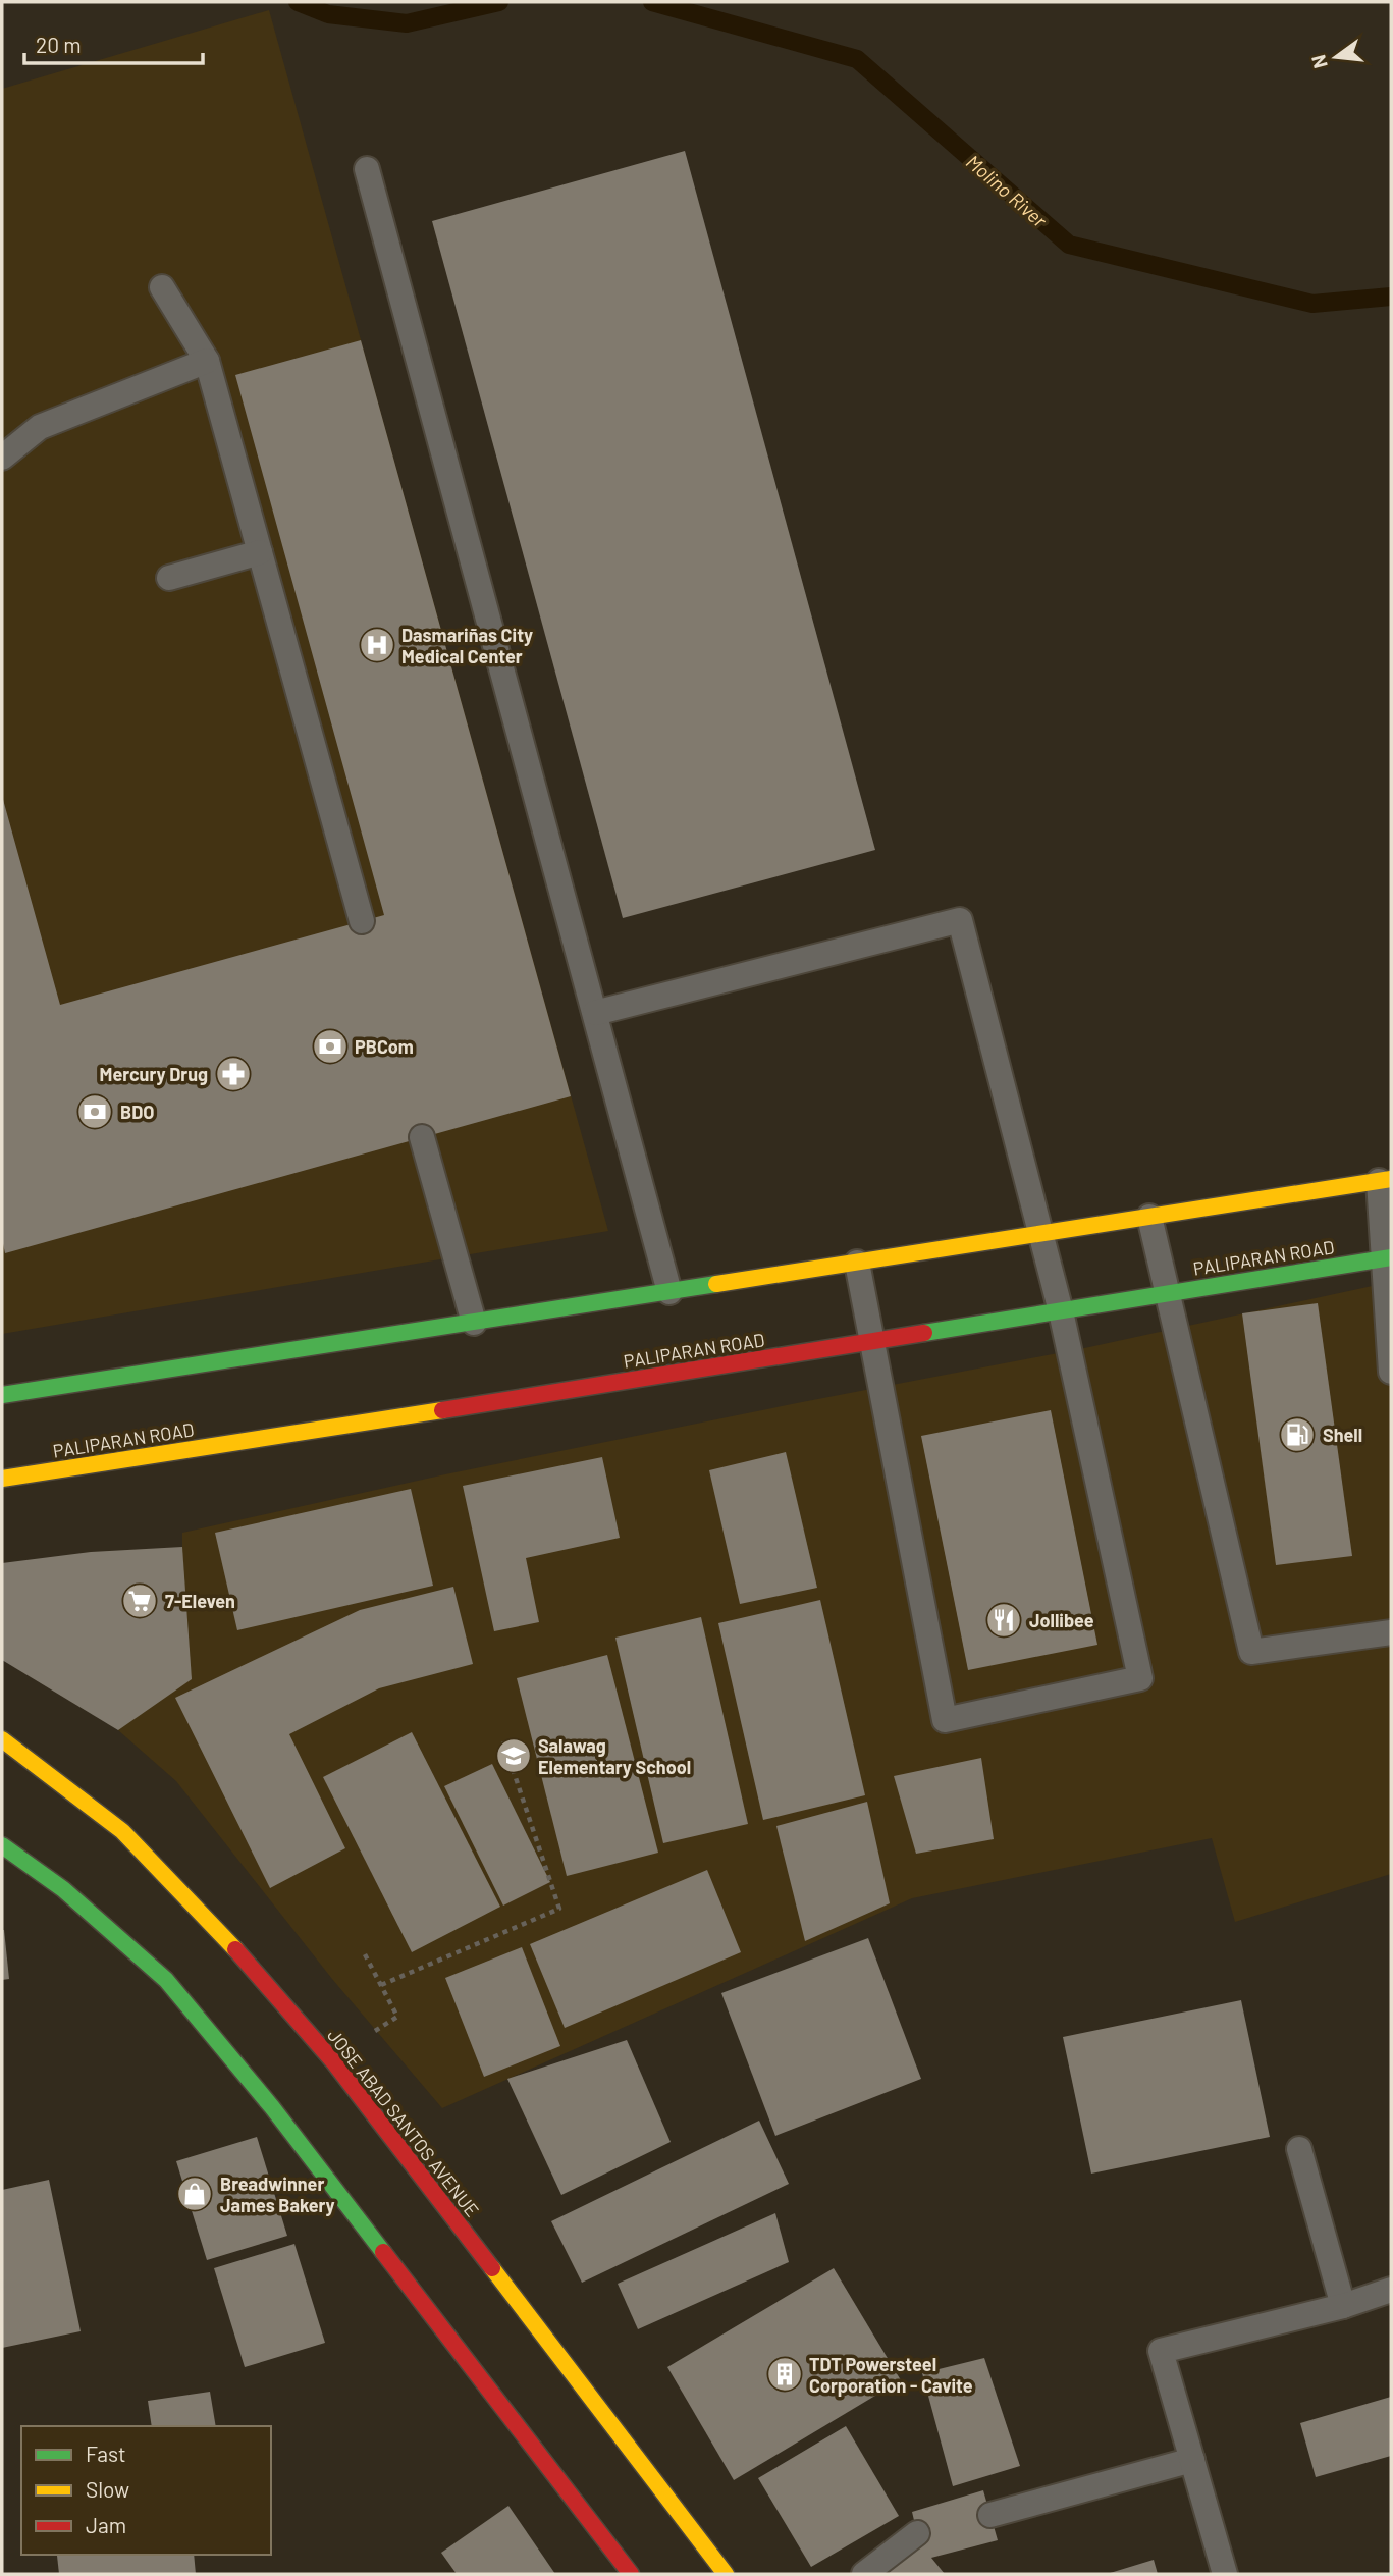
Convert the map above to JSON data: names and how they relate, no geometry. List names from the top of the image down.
{
  "streets": {
    "main road": ["PALIPARAN ROAD", "JOSE ABAD SANTOS AVENUE"]
  },
  "water": ["Molino River"],
  "places": {
    "hospital": ["Dasmariñas City Medical Center"],
    "bank": ["PBCom", "BDO"],
    "pharmacy": ["Mercury Drug"],
    "fuel station": ["Shell"],
    "supermarket": ["7-Eleven"],
    "restaurant": ["Jollibee"],
    "school or university": ["Salawag Elementary School"],
    "shop": ["Breadwinner James Bakery"],
    "building": ["TDT Powersteel Corporation - Cavite"]
  },
  "legend": ["Fast", "Slow", "Jam"],
  "scale_bar": "20 m",
  "north": "left"
}
